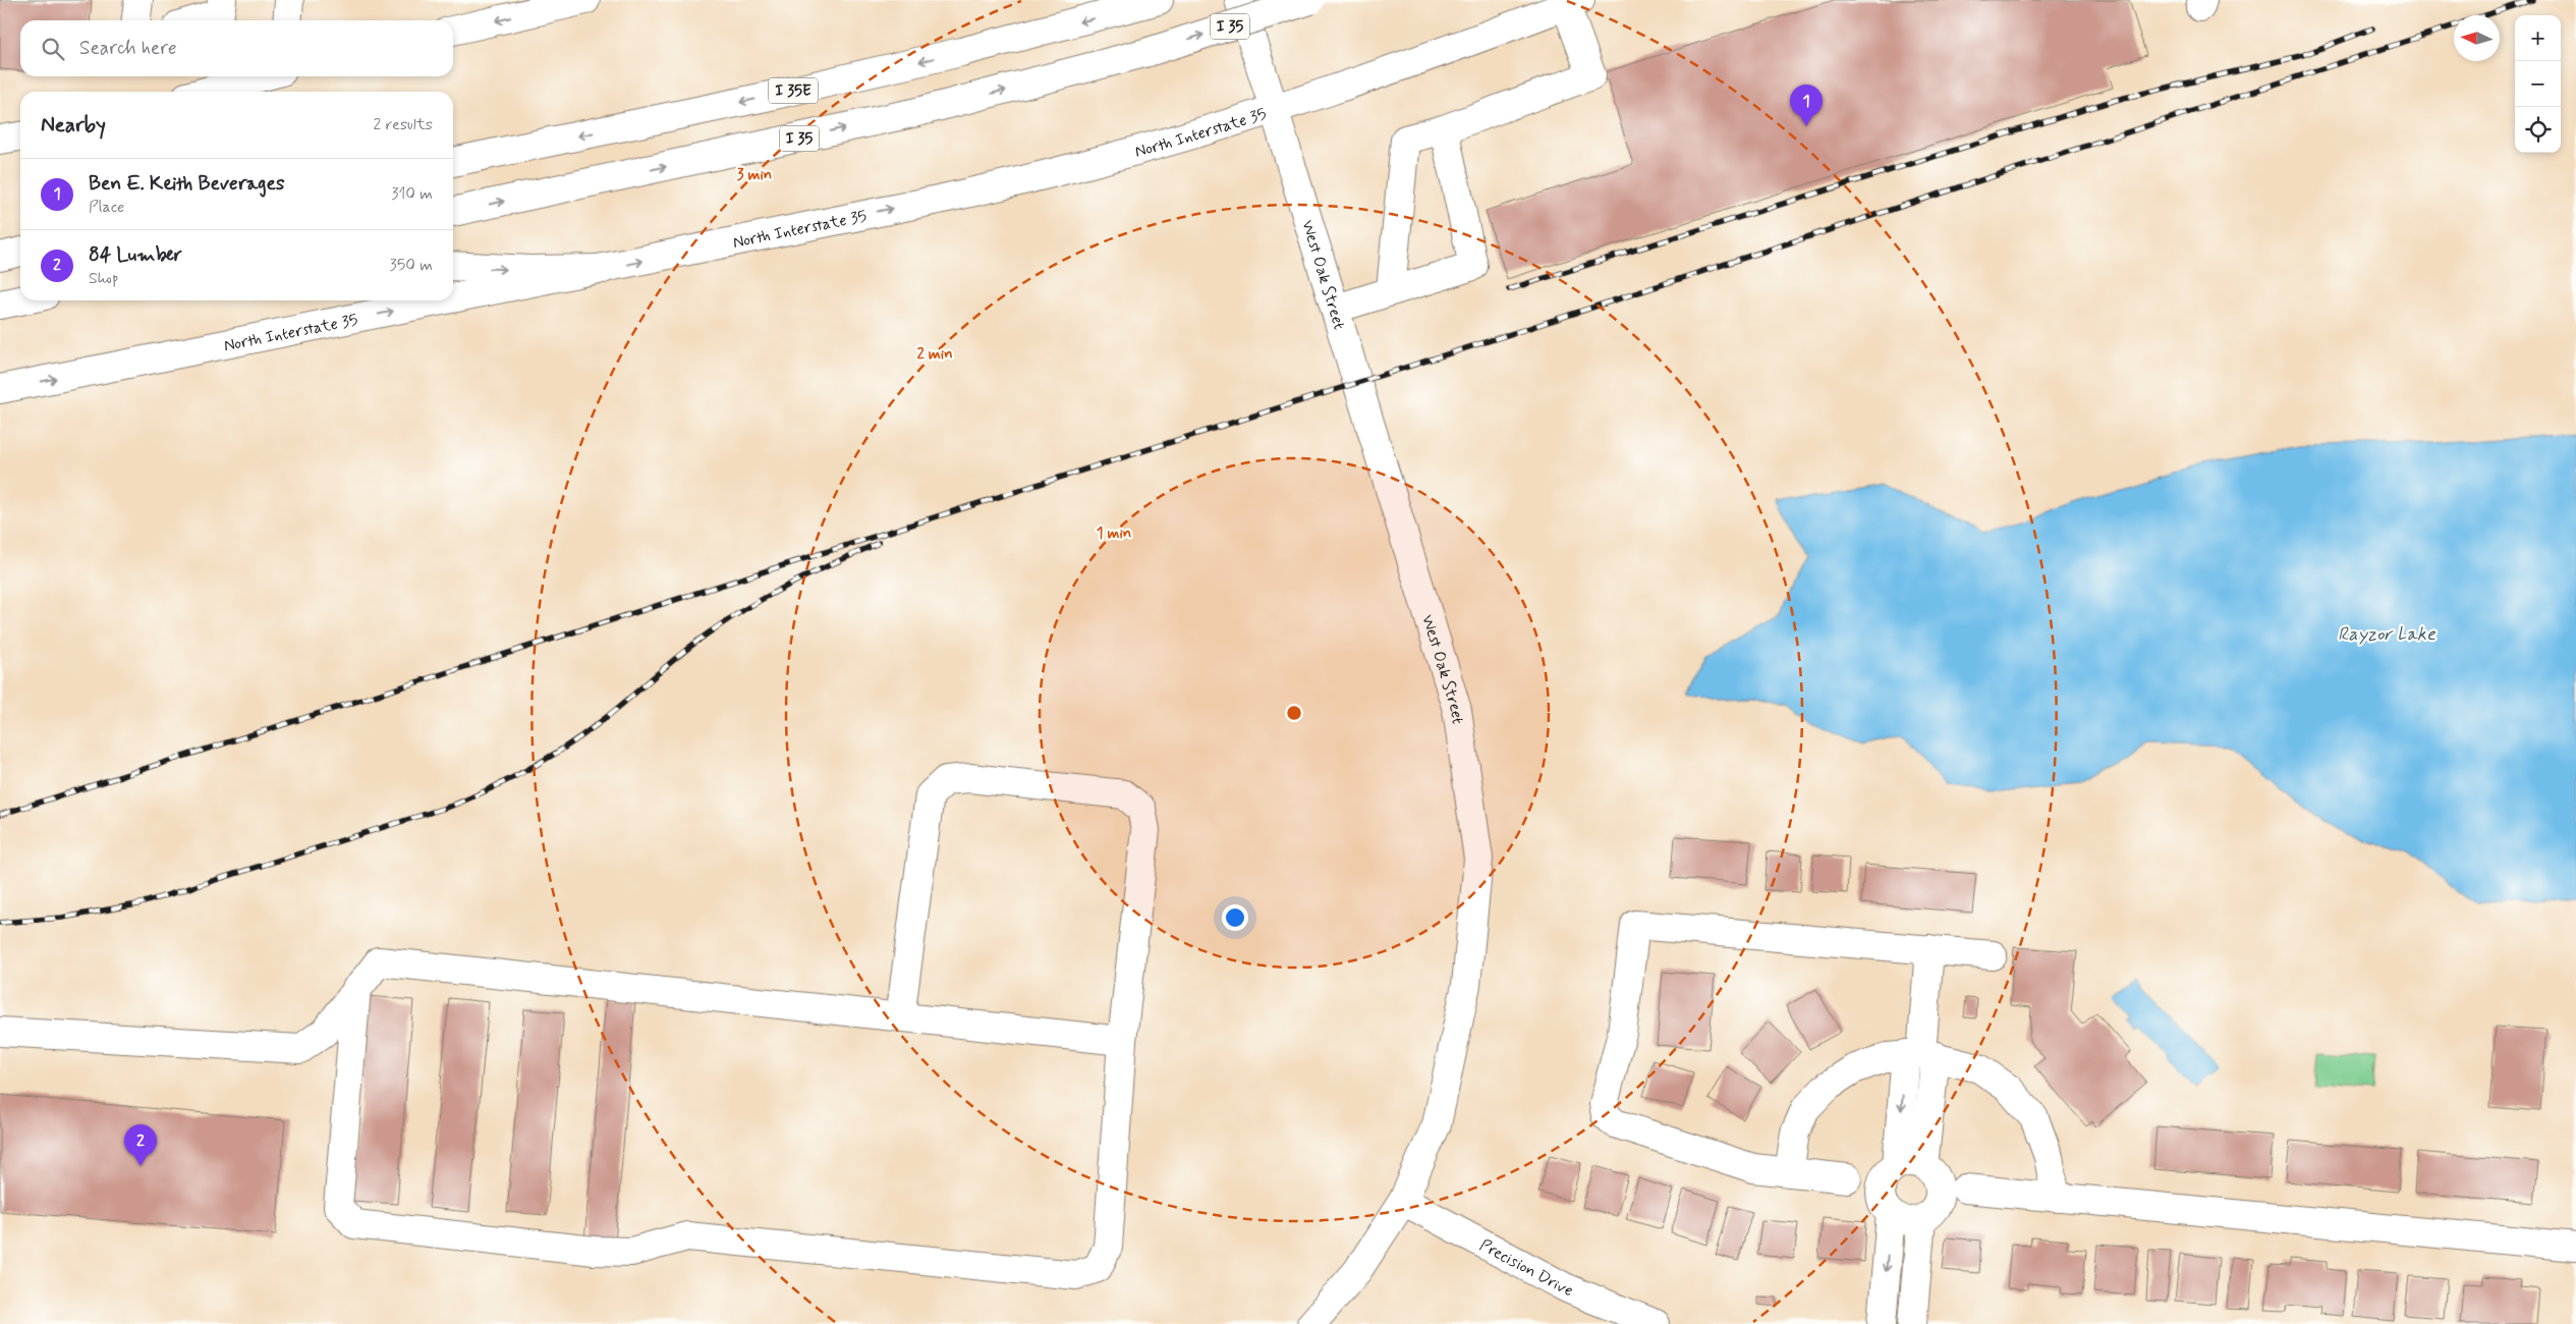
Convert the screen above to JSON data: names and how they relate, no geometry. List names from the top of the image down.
{
  "streets": {
    "main road": [
      "I 35",
      "I 35E",
      "North Interstate 35",
      "West Oak Street",
      "Precision Drive"
    ]
  },
  "crossings": [
    ["North Interstate 35", "West Oak Street"],
    ["West Oak Street", "Precision Drive"]
  ],
  "water": ["Rayzor Lake"],
  "north": "left",
  "page": {
    "map_buttons": ["+", "−"],
    "search": "Search here",
    "pins": ["1", "2"],
    "heading": ["Nearby", "2 results"],
    "list": [
      {
        "mark": "1",
        "name": "Ben E. Keith Beverages",
        "note": "Place",
        "value": "310 m"
      },
      {
        "mark": "2",
        "name": "84 Lumber",
        "note": "Shop",
        "value": "350 m"
      }
    ]
  },
  "rings": ["3 min", "2 min", "1 min"]
}
